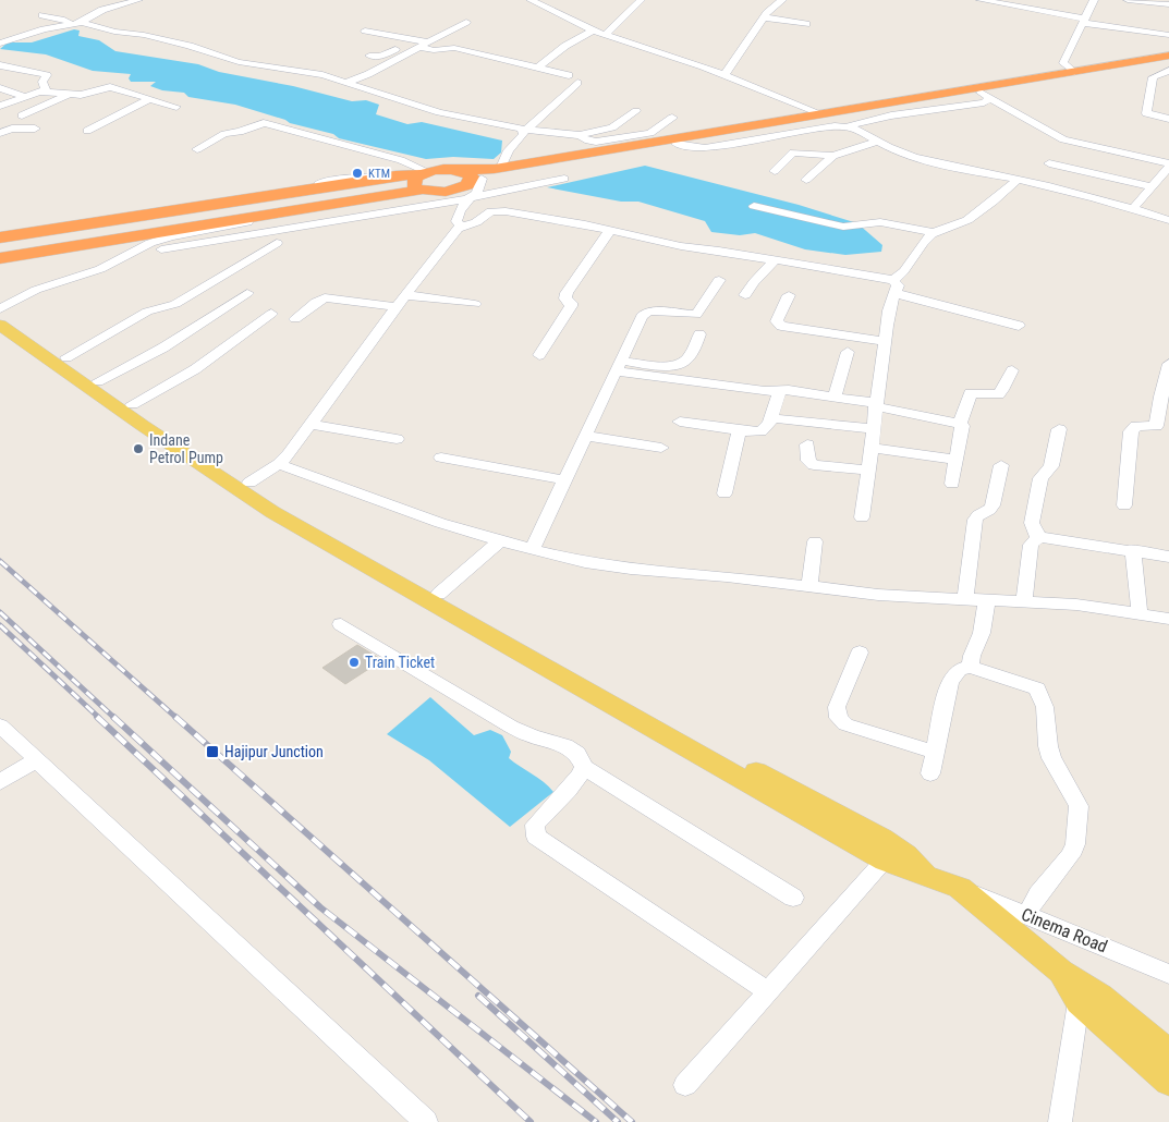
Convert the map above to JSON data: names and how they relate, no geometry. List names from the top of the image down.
{
  "streets": {
    "street": ["Cinema Road"]
  },
  "places": {
    "other": ["KTM", "Indane Petrol Pump", "Train Ticket"],
    "transit": ["Hajipur Junction"]
  }
}
